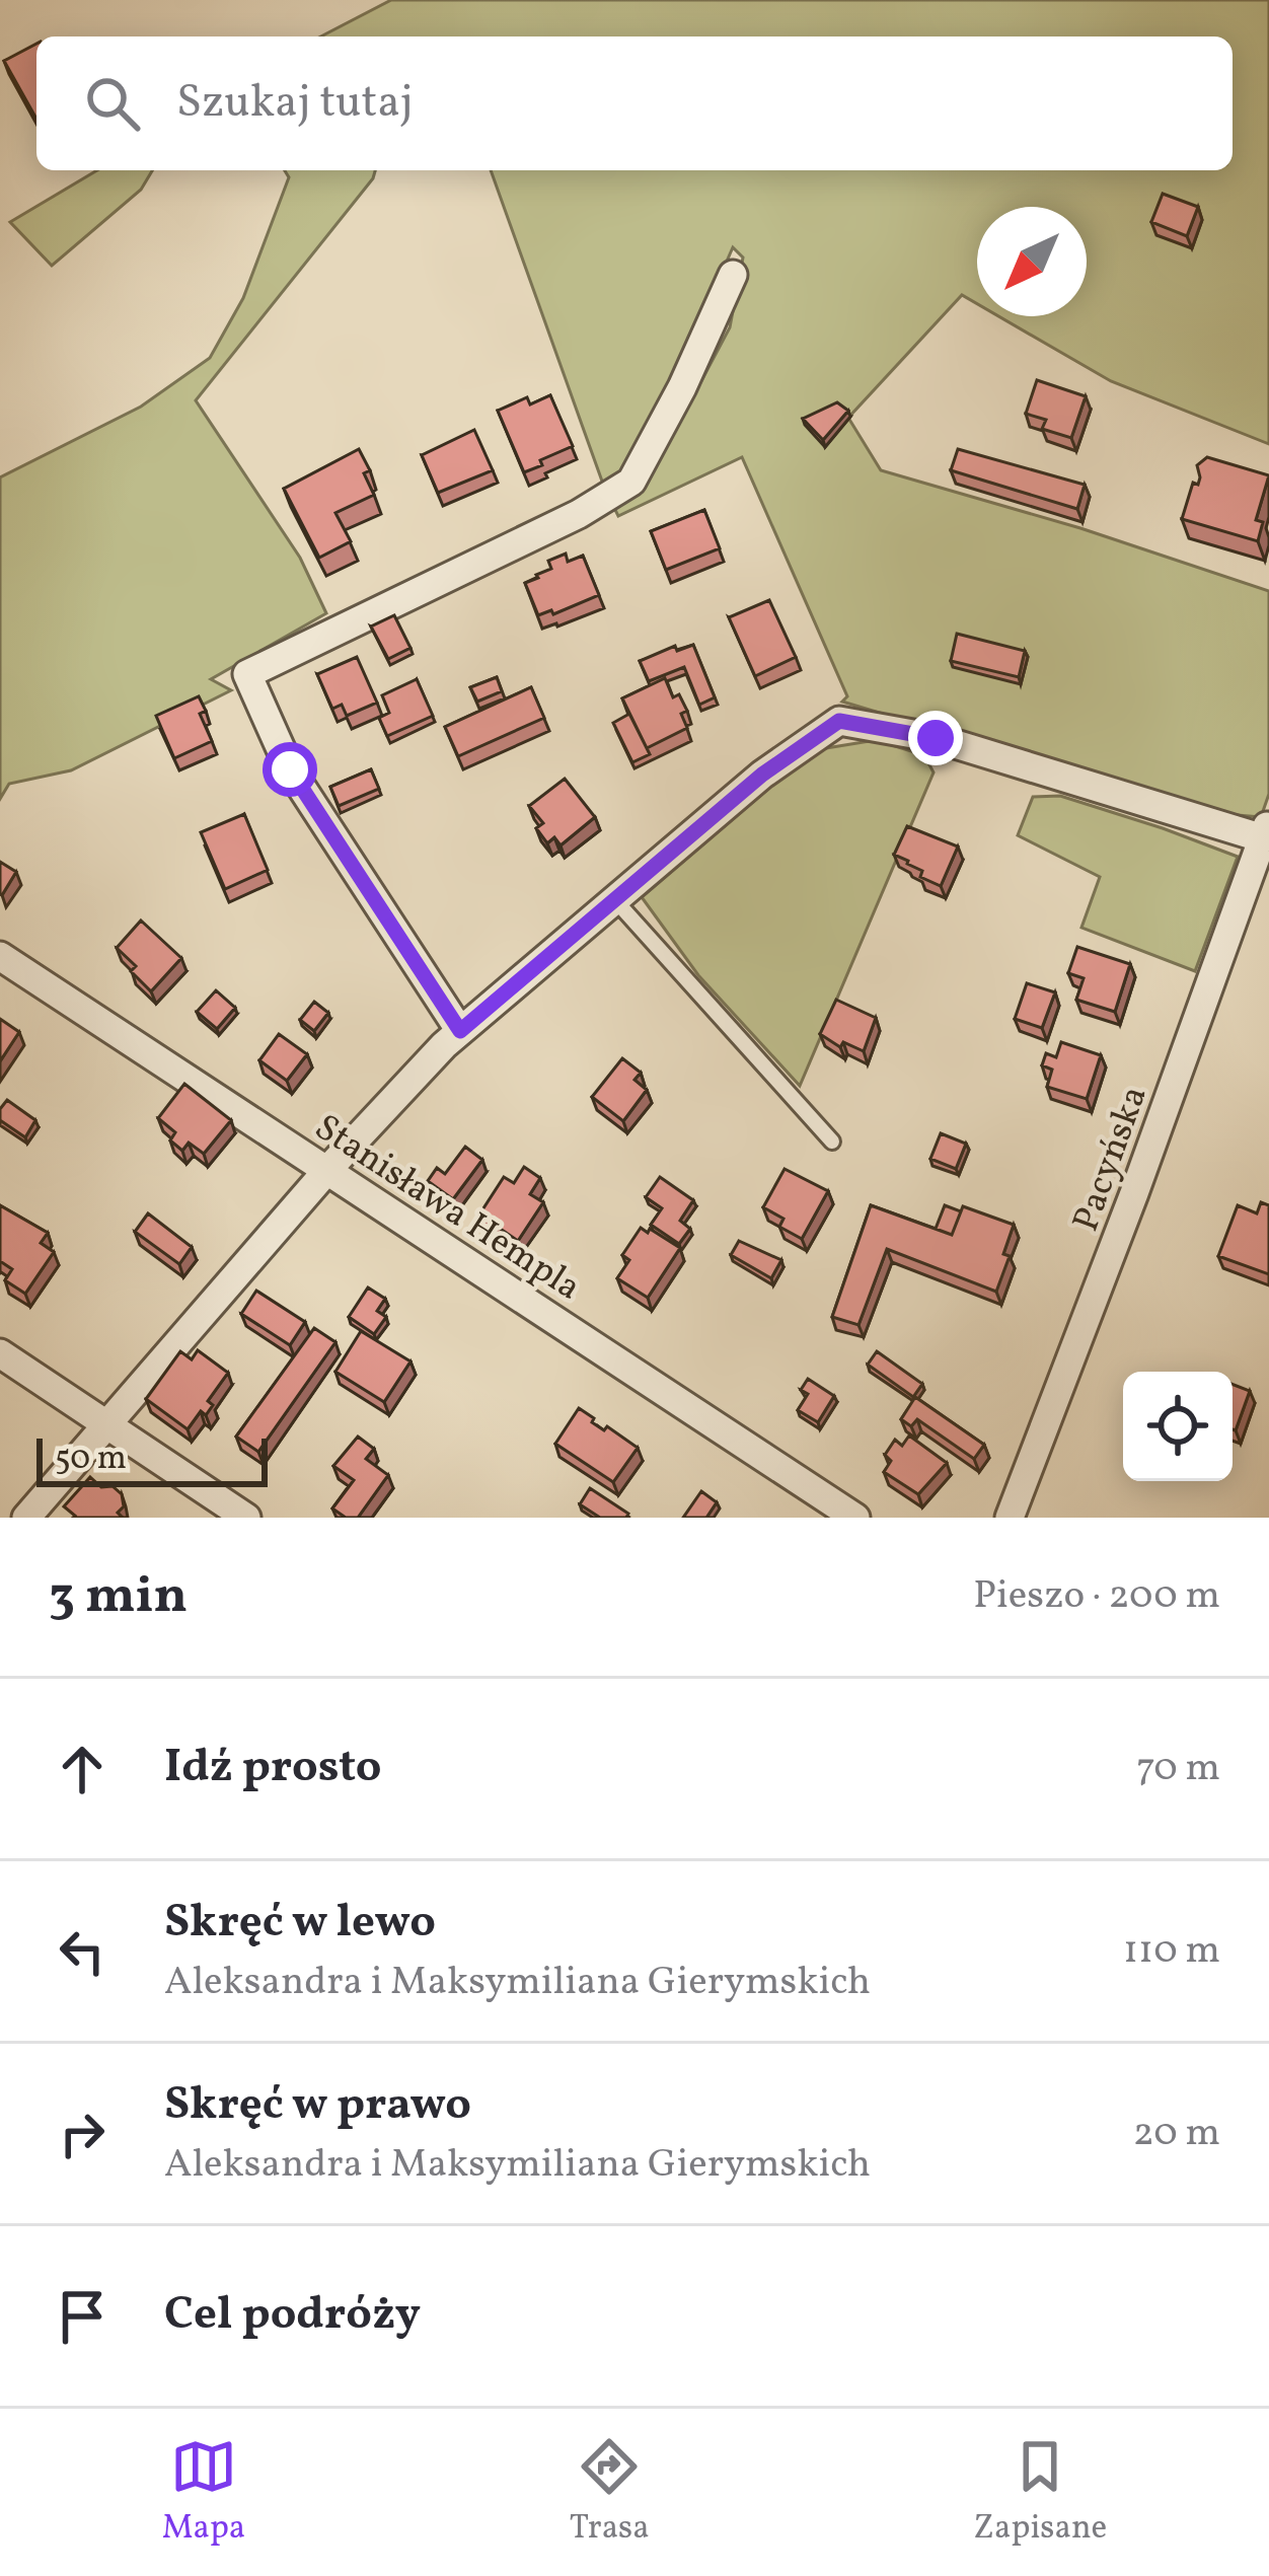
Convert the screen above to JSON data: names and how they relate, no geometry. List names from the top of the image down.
{
  "streets": {
    "street": ["Pacyńska", "Stanisława Hempla"]
  },
  "scale_bar": "50 m",
  "north": "bottom left",
  "page": {
    "search": "Szukaj tutaj",
    "scale": "50 m",
    "heading": ["3 min", "Pieszo · 200 m"],
    "list": [
      ["Idź prosto", "70 m"],
      ["Skręć w lewo", "Aleksandra i Maksymiliana Gierymskich", "110 m"],
      ["Skręć w prawo", "Aleksandra i Maksymiliana Gierymskich", "20 m"],
      "Cel podróży"
    ],
    "nav": ["Mapa", "Trasa", "Zapisane"]
  }
}
